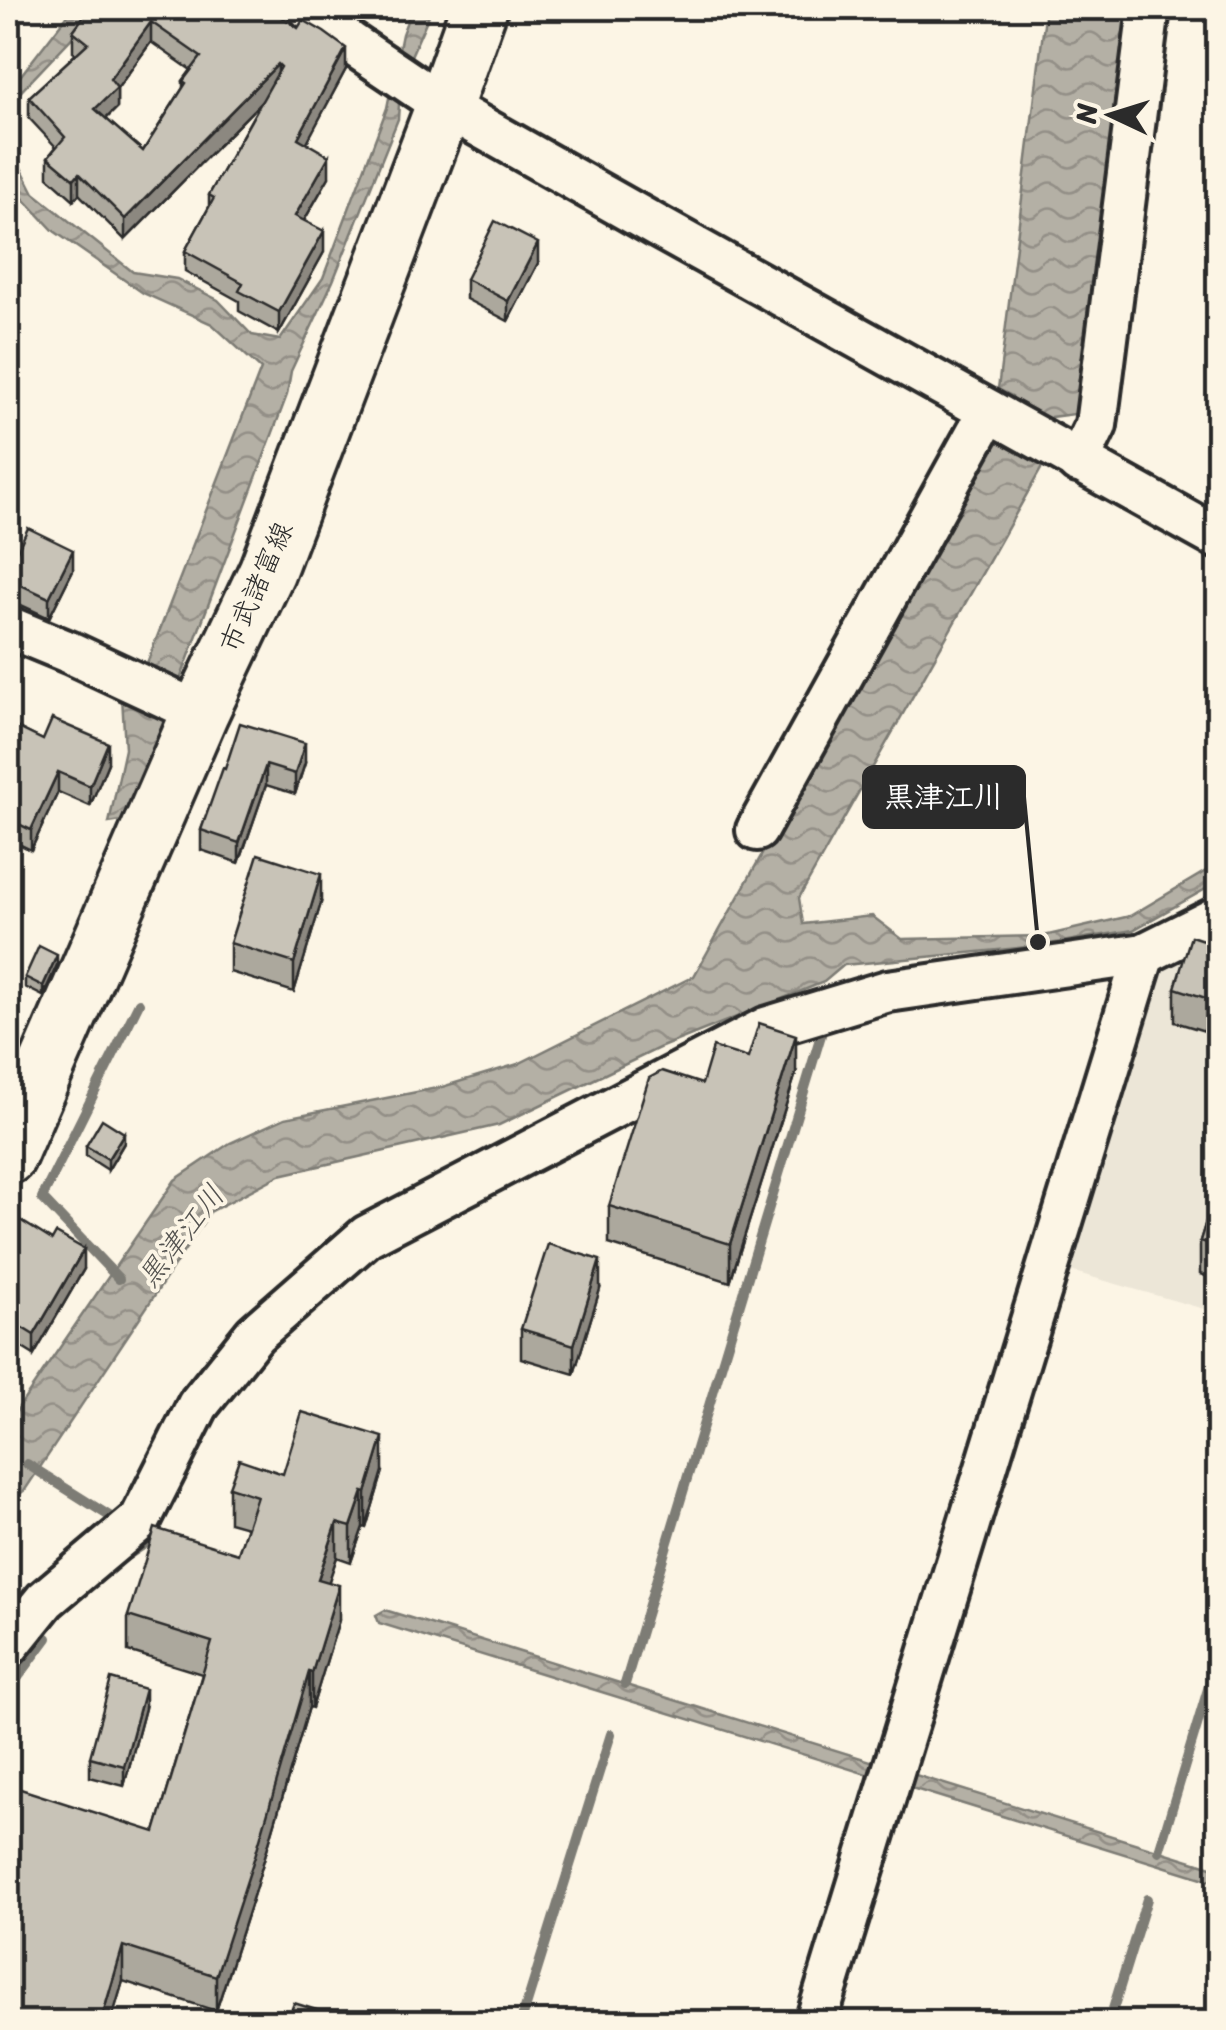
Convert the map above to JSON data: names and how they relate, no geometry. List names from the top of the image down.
{
  "streets": {
    "main road": ["市武諸富線"]
  },
  "water": ["黒津江川"],
  "places": ["黒津江川"],
  "north": "left"
}
